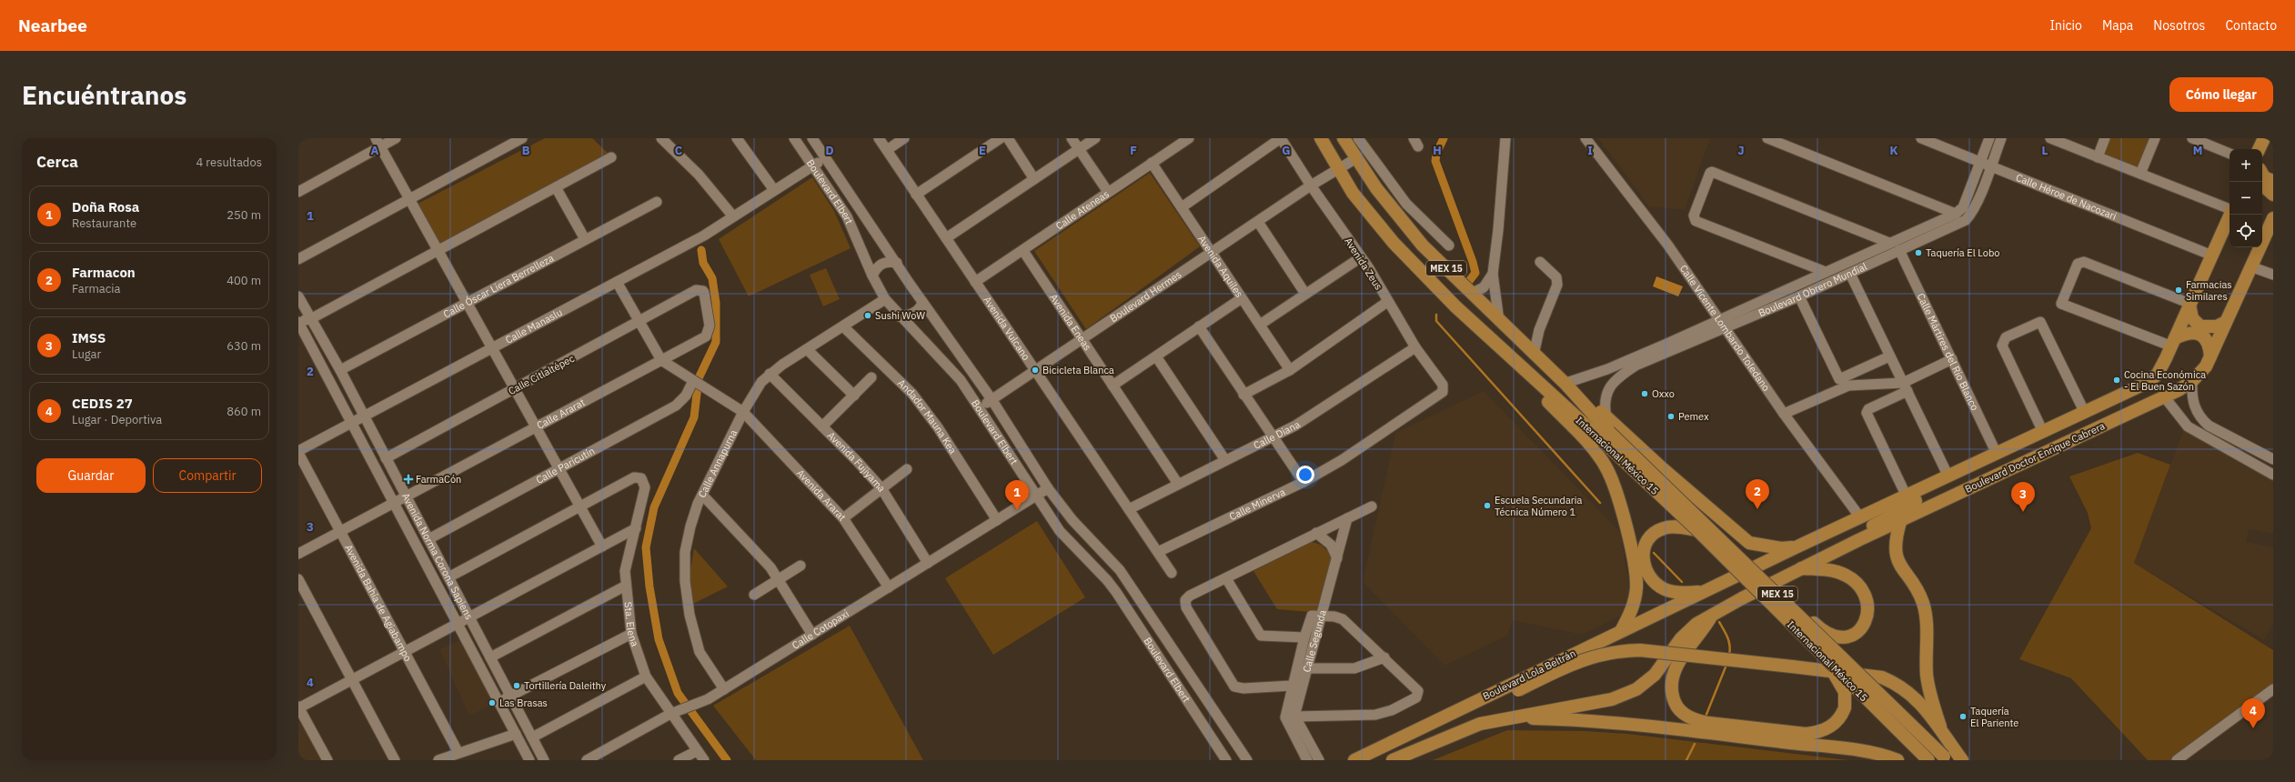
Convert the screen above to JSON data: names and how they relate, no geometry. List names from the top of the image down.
{
  "streets": {
    "main road": [
      "MEX 15",
      "Internacional México 15",
      "Boulevard Doctor Enrique Cabrera",
      "Boulevard Lola Beltrán"
    ],
    "street": [
      "Boulevard Elbert",
      "Calle Héroe de Nacozari",
      "Calle Ateneas",
      "Avenida Zeus",
      "Avenida Aquiles",
      "Calle Óscar Liera Berrelleza",
      "Boulevard Obrero Mundial",
      "Boulevard Hermes",
      "Avenida Eneas",
      "Calle Manaslu",
      "Calle Vicente Lombardo Toledano",
      "Avenida Vulcano",
      "Calle Mártires del Río Blanco",
      "Calle Citlaltépec",
      "Calle Ararat",
      "Andador Mauna Kea",
      "Calle Diana",
      "Avenida Fujiyama",
      "Calle Annapurna",
      "Calle Paricutín",
      "Avenida Ararat",
      "Calle Minerva",
      "Avenida Norma Corona Sapiens",
      "Avenida Bahía de Agiabampo",
      "Sta. Elena",
      "Calle Cotopaxi",
      "Calle Segunda"
    ]
  },
  "crossings": [
    ["Boulevard Elbert", "Boulevard Hermes"],
    ["Boulevard Elbert", "Calle Manaslu"],
    ["Boulevard Elbert", "Calle Annapurna"],
    ["Boulevard Elbert", "Calle Cotopaxi"],
    ["Calle Héroe de Nacozari", "Boulevard Obrero Mundial"],
    ["Calle Héroe de Nacozari", "Boulevard Doctor Enrique Cabrera"],
    ["Calle Ateneas", "Avenida Aquiles"],
    ["Calle Ateneas", "Avenida Eneas"],
    ["Calle Ateneas", "Avenida Vulcano"],
    ["Avenida Zeus", "Boulevard Hermes"],
    ["Avenida Zeus", "Calle Diana"],
    ["Avenida Zeus", "Calle Minerva"],
    ["Avenida Aquiles", "Boulevard Hermes"],
    ["Calle Óscar Liera Berrelleza", "Avenida Norma Corona Sapiens"],
    ["Boulevard Obrero Mundial", "Calle Vicente Lombardo Toledano"],
    ["Boulevard Obrero Mundial", "Calle Mártires del Río Blanco"],
    ["Boulevard Hermes", "Avenida Eneas"],
    ["Boulevard Hermes", "Avenida Vulcano"],
    ["Boulevard Hermes", "Internacional México 15"],
    ["Avenida Eneas", "Calle Diana"],
    ["Calle Manaslu", "Avenida Norma Corona Sapiens"],
    ["Calle Manaslu", "Avenida Bahía de Agiabampo"],
    ["Calle Vicente Lombardo Toledano", "Boulevard Doctor Enrique Cabrera"],
    ["Avenida Vulcano", "Calle Diana"],
    ["Avenida Vulcano", "Calle Minerva"],
    ["Calle Mártires del Río Blanco", "Boulevard Doctor Enrique Cabrera"],
    ["Calle Citlaltépec", "Calle Ararat"],
    ["Calle Citlaltépec", "Avenida Norma Corona Sapiens"],
    ["Calle Ararat", "Avenida Ararat"],
    ["Calle Ararat", "Avenida Norma Corona Sapiens"],
    ["Calle Ararat", "Avenida Bahía de Agiabampo"],
    ["Andador Mauna Kea", "Calle Annapurna"],
    ["Andador Mauna Kea", "Calle Cotopaxi"],
    ["Boulevard Doctor Enrique Cabrera", "Boulevard Lola Beltrán"],
    ["Avenida Fujiyama", "Calle Annapurna"],
    ["Avenida Fujiyama", "Calle Cotopaxi"],
    ["Calle Annapurna", "Avenida Ararat"],
    ["Calle Annapurna", "Calle Cotopaxi"],
    ["Calle Paricutín", "Avenida Ararat"],
    ["Calle Paricutín", "Avenida Norma Corona Sapiens"],
    ["Avenida Ararat", "Calle Cotopaxi"],
    ["Sta. Elena", "Calle Cotopaxi"]
  ],
  "places": {
    "other": [
      "Taquería El Lobo",
      "Farmacias Similares",
      "Sushi WoW",
      "Bicicleta Blanca",
      "Cocina Económica - El Buen Sazón",
      "Oxxo",
      "Pemex",
      "Escuela Secundaria Técnica Número 1",
      "Tortillería Daleithy",
      "Las Brasas",
      "Taquería El Pariente"
    ],
    "health": ["FarmaCón"]
  },
  "page": {
    "header": "Nearbee",
    "nav": [
      "Inicio",
      "Mapa",
      "Nosotros",
      "Contacto"
    ],
    "buttons": [
      "Cómo llegar",
      ["Guardar", "Compartir"]
    ],
    "title": "Encuéntranos",
    "heading": ["Cerca", "4 resultados"],
    "map_buttons": ["+", "−"],
    "list": [
      {
        "mark": "1",
        "name": "Doña Rosa",
        "note": "Restaurante",
        "value": "250 m"
      },
      {
        "mark": "2",
        "name": "Farmacon",
        "note": "Farmacia",
        "value": "400 m"
      },
      {
        "mark": "3",
        "name": "IMSS",
        "note": "Lugar",
        "value": "630 m"
      },
      {
        "mark": "4",
        "name": "CEDIS 27",
        "note": "Lugar · Deportiva",
        "value": "860 m"
      }
    ],
    "pins": [
      "2",
      "1",
      "3",
      "4"
    ]
  },
  "grid": {
    "columns": [
      "A",
      "B",
      "C",
      "D",
      "E",
      "F",
      "G",
      "H",
      "I",
      "J",
      "K",
      "L",
      "M"
    ],
    "rows": [
      "1",
      "2",
      "3",
      "4"
    ]
  }
}
